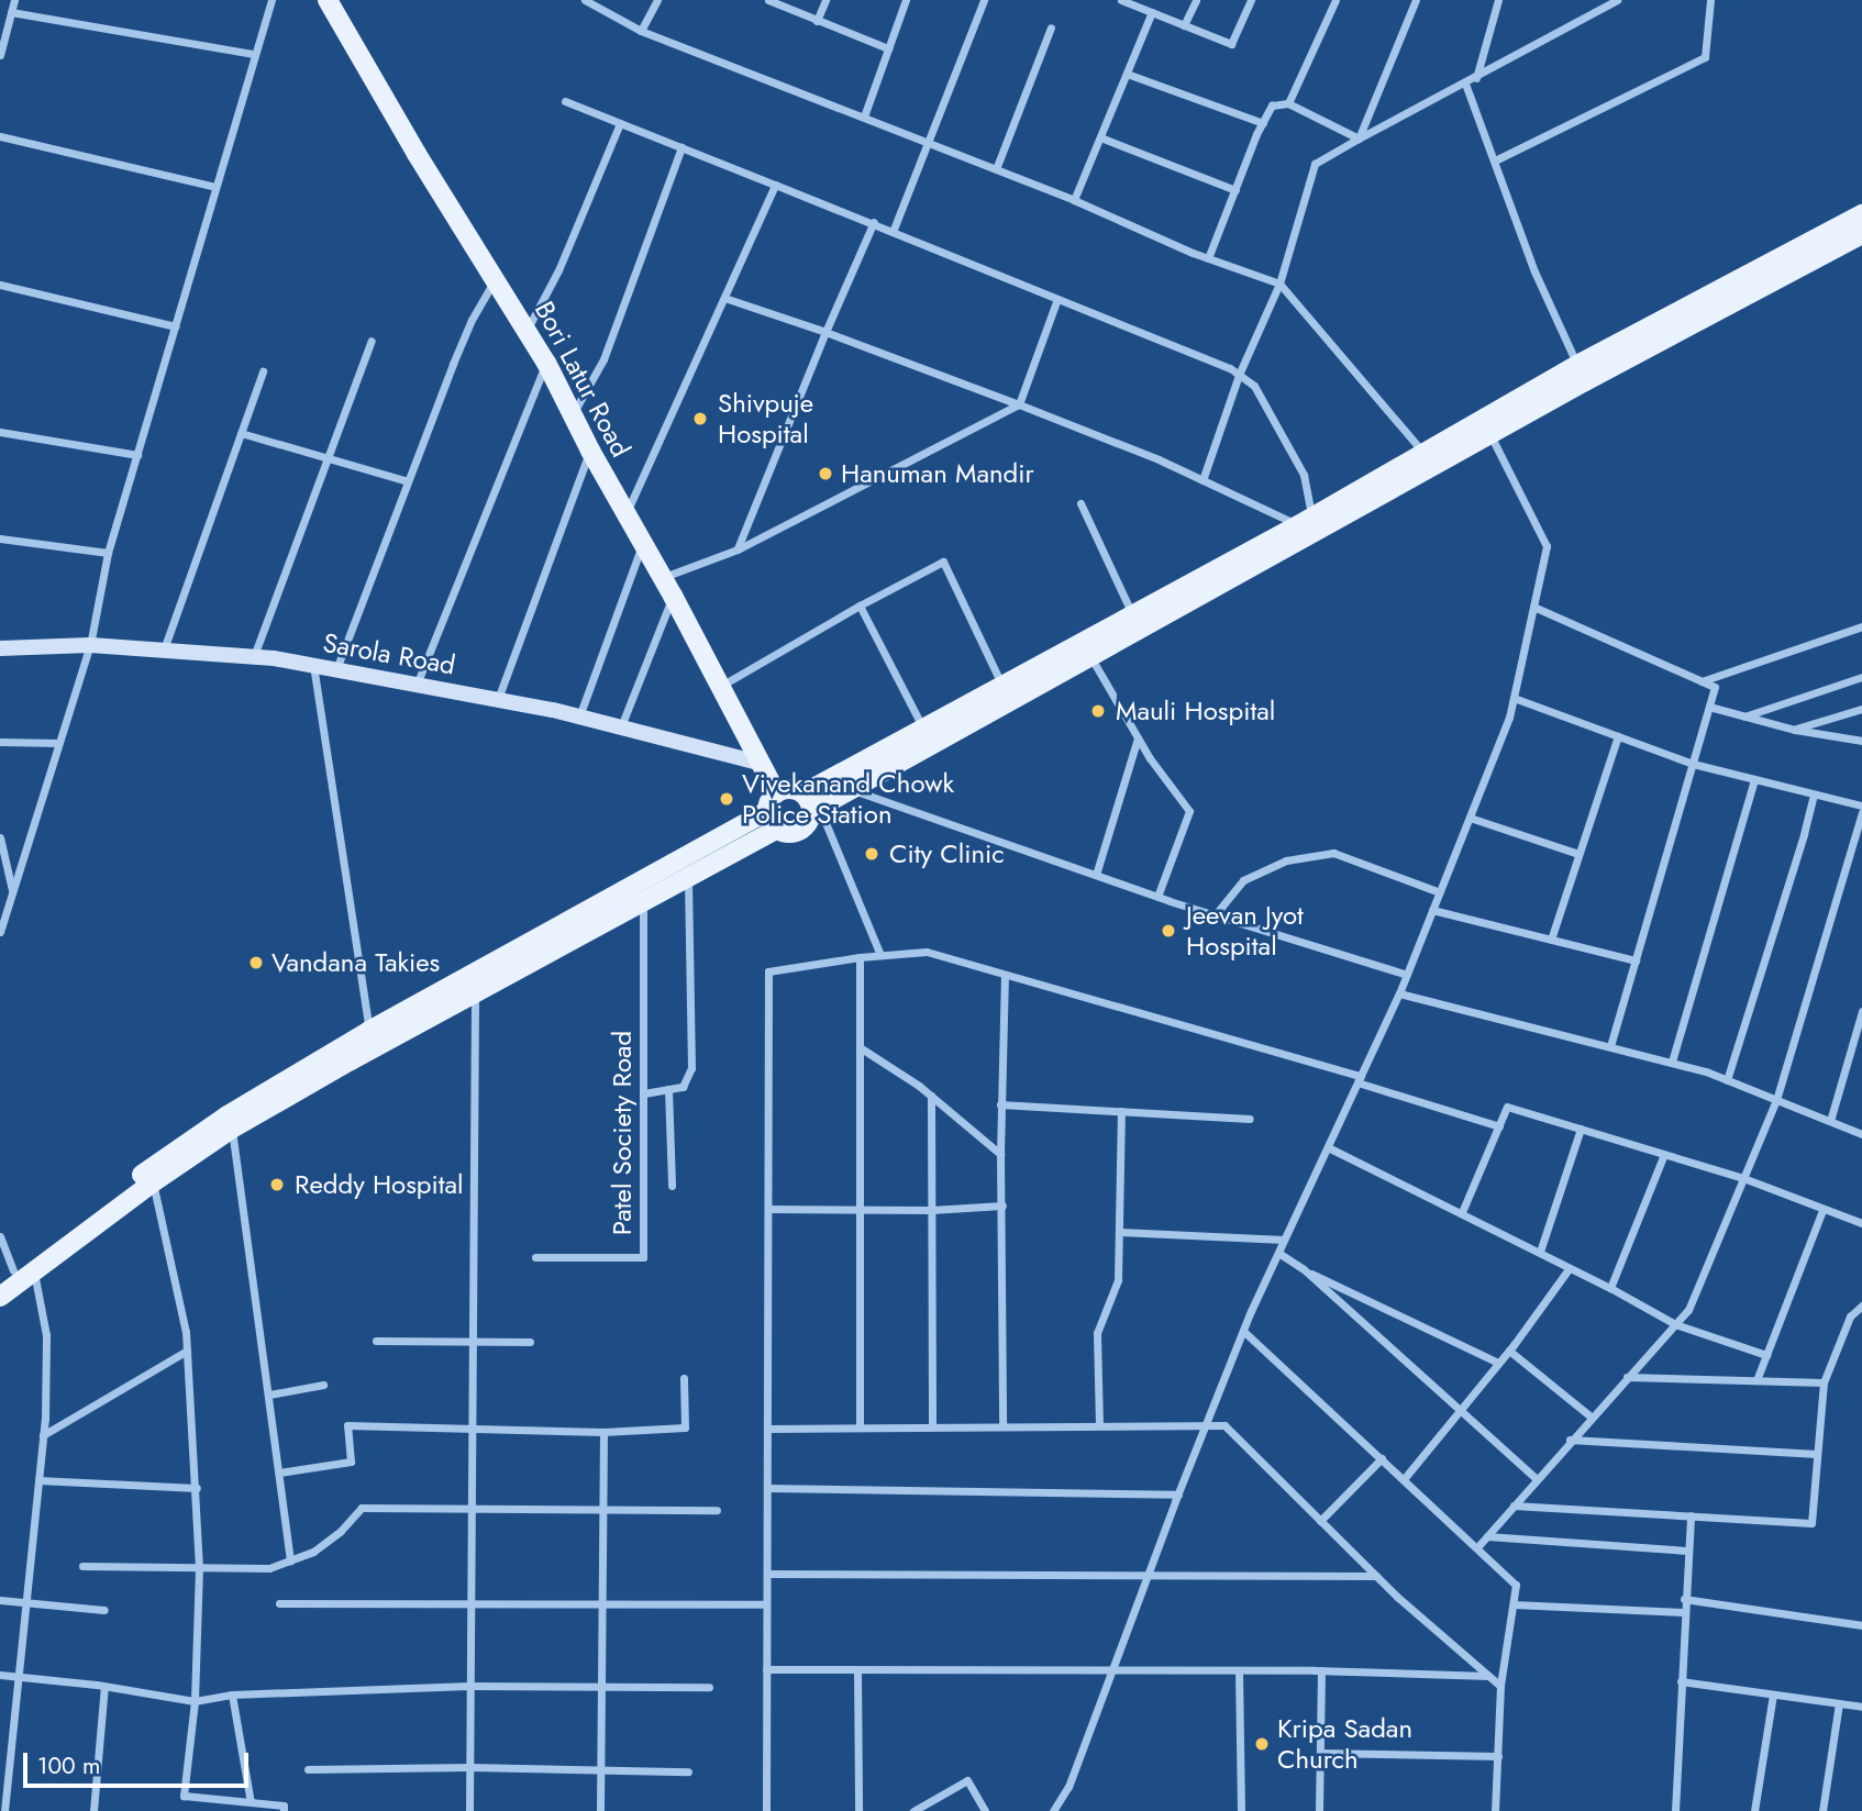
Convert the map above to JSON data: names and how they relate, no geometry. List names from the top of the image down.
{
  "streets": {
    "main road": ["Bori Latur Road", "Sarola Road"],
    "street": ["Patel Society Road"]
  },
  "crossings": [
    ["Bori Latur Road", "Sarola Road"]
  ],
  "places": [
    "Shivpuje Hospital",
    "Hanuman Mandir",
    "Mauli Hospital",
    "Vivekanand Chowk Police Station",
    "City Clinic",
    "Jeevan Jyot Hospital",
    "Vandana Takies",
    "Reddy Hospital",
    "Kripa Sadan Church"
  ],
  "scale_bar": "100 m"
}
